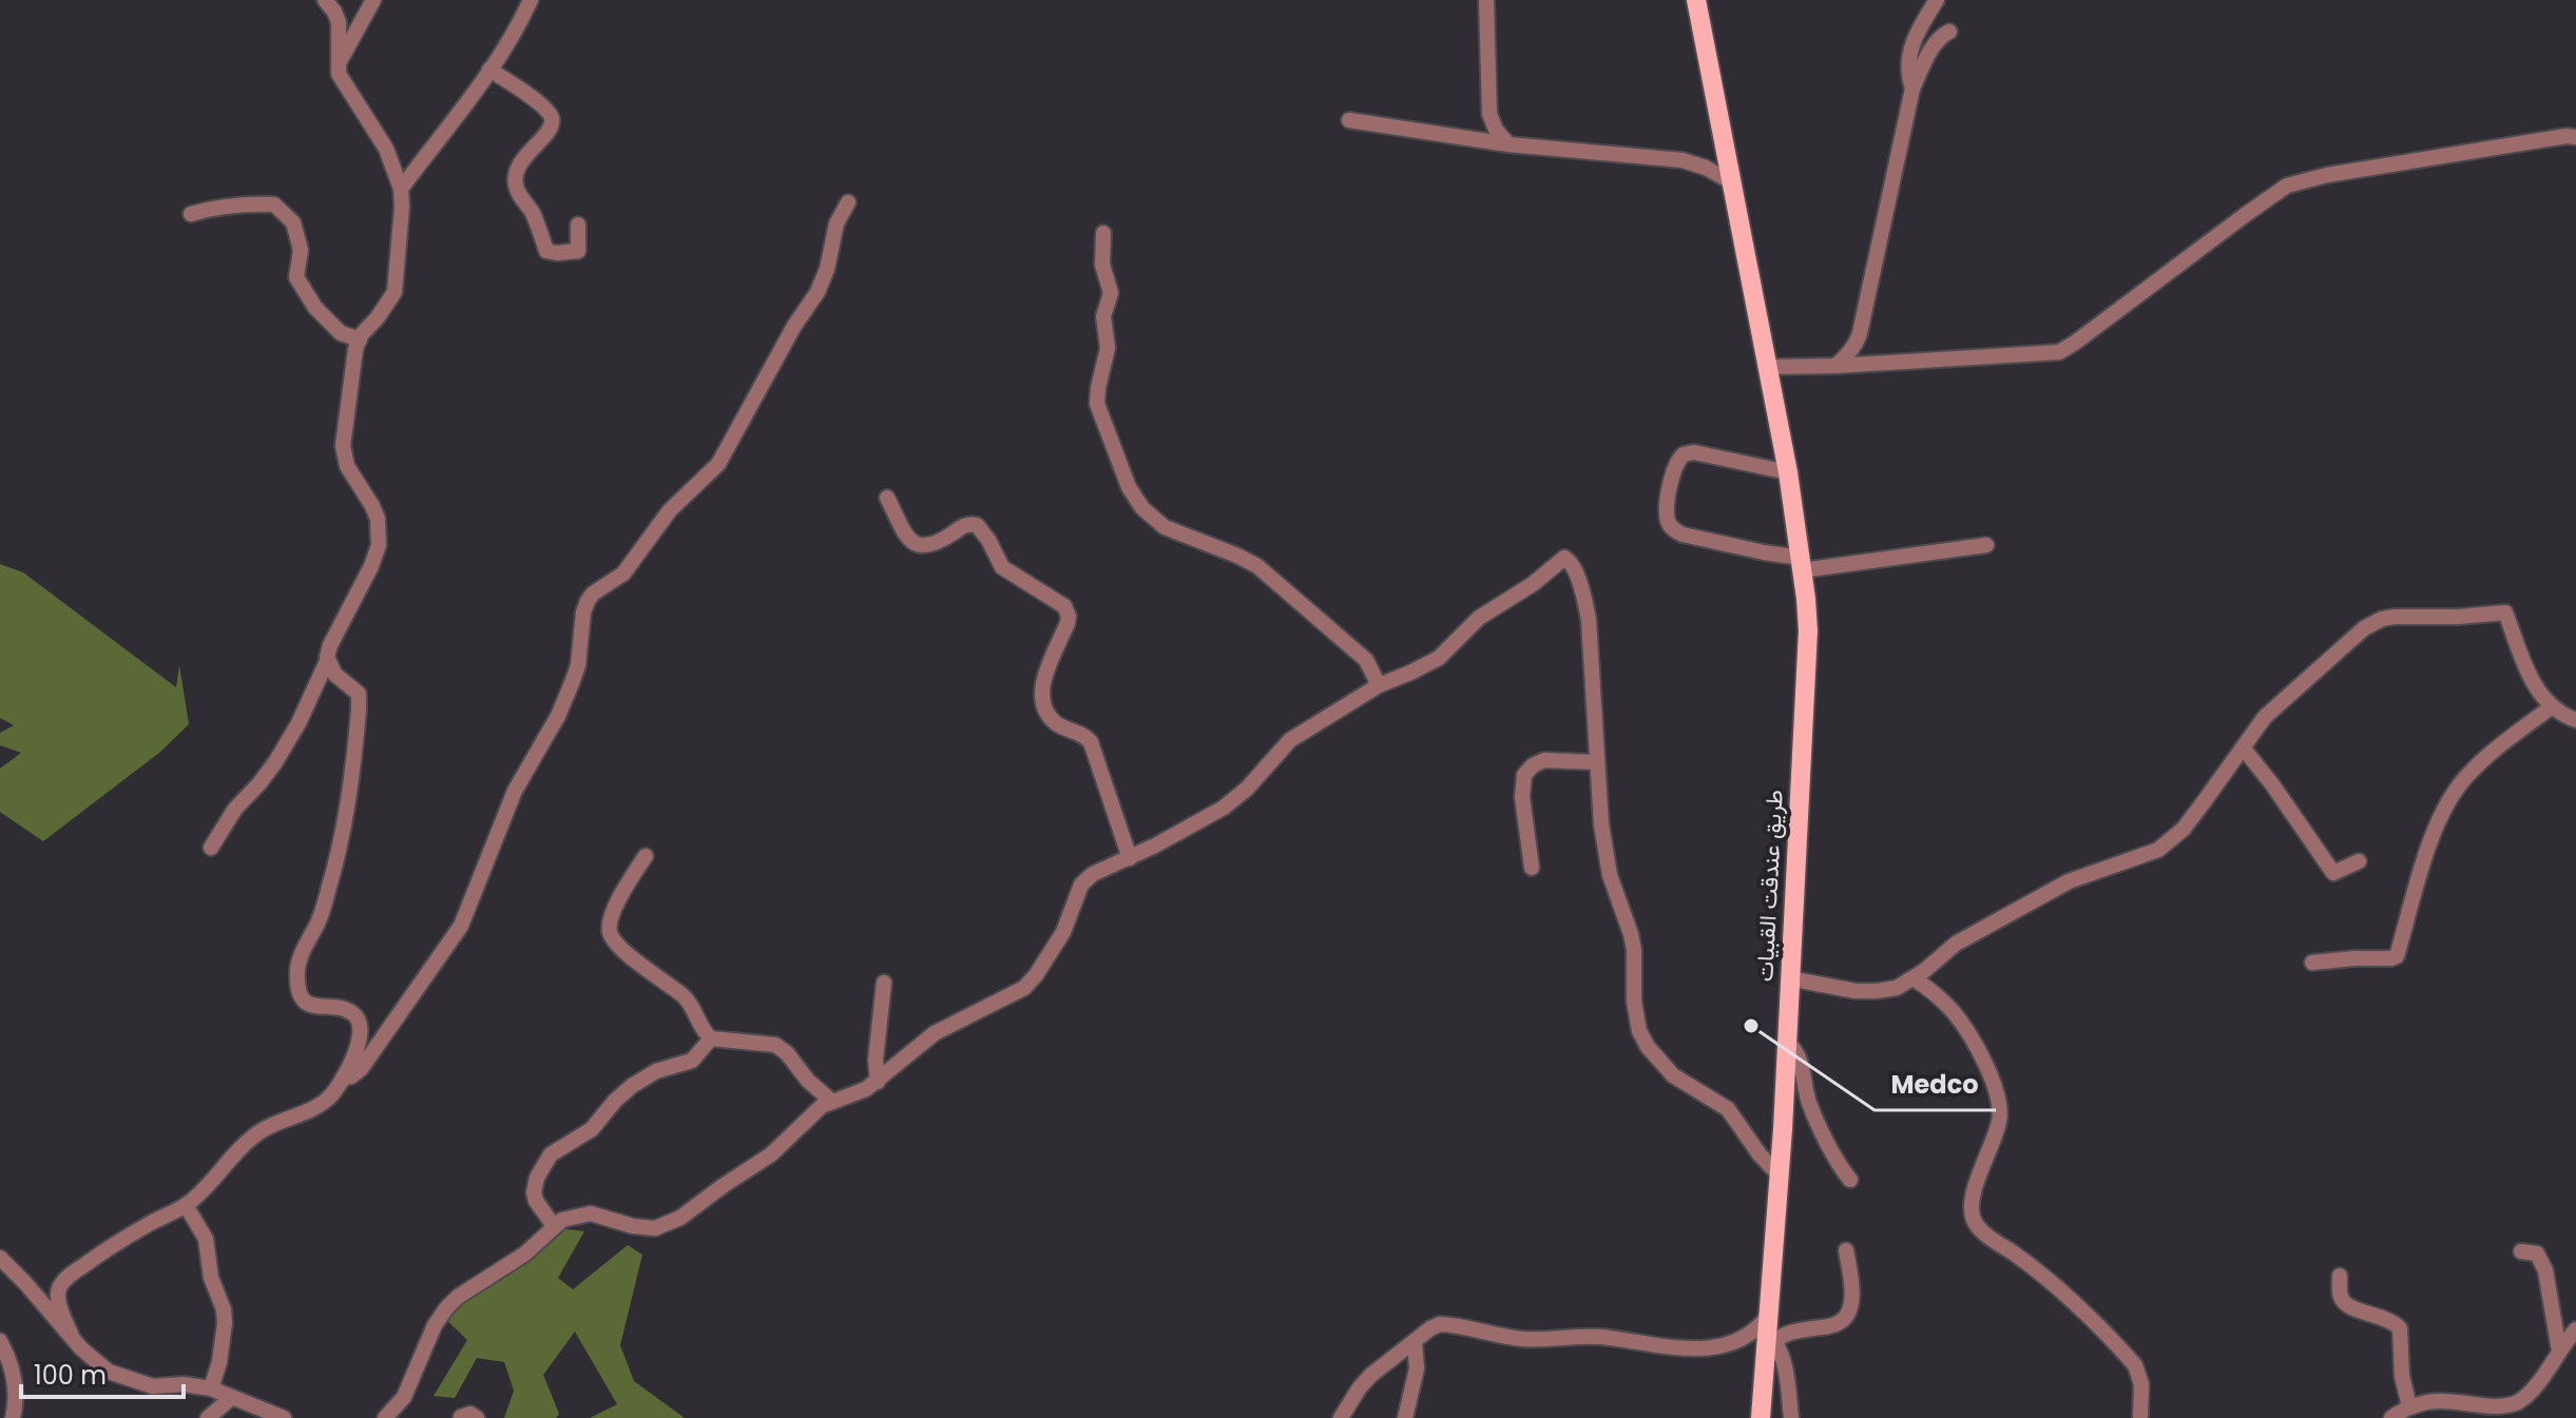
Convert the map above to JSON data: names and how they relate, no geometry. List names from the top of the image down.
{
  "streets": {
    "main road": ["طريق عندقت القبيات"]
  },
  "places": ["Medco"],
  "scale_bar": "100 m"
}
